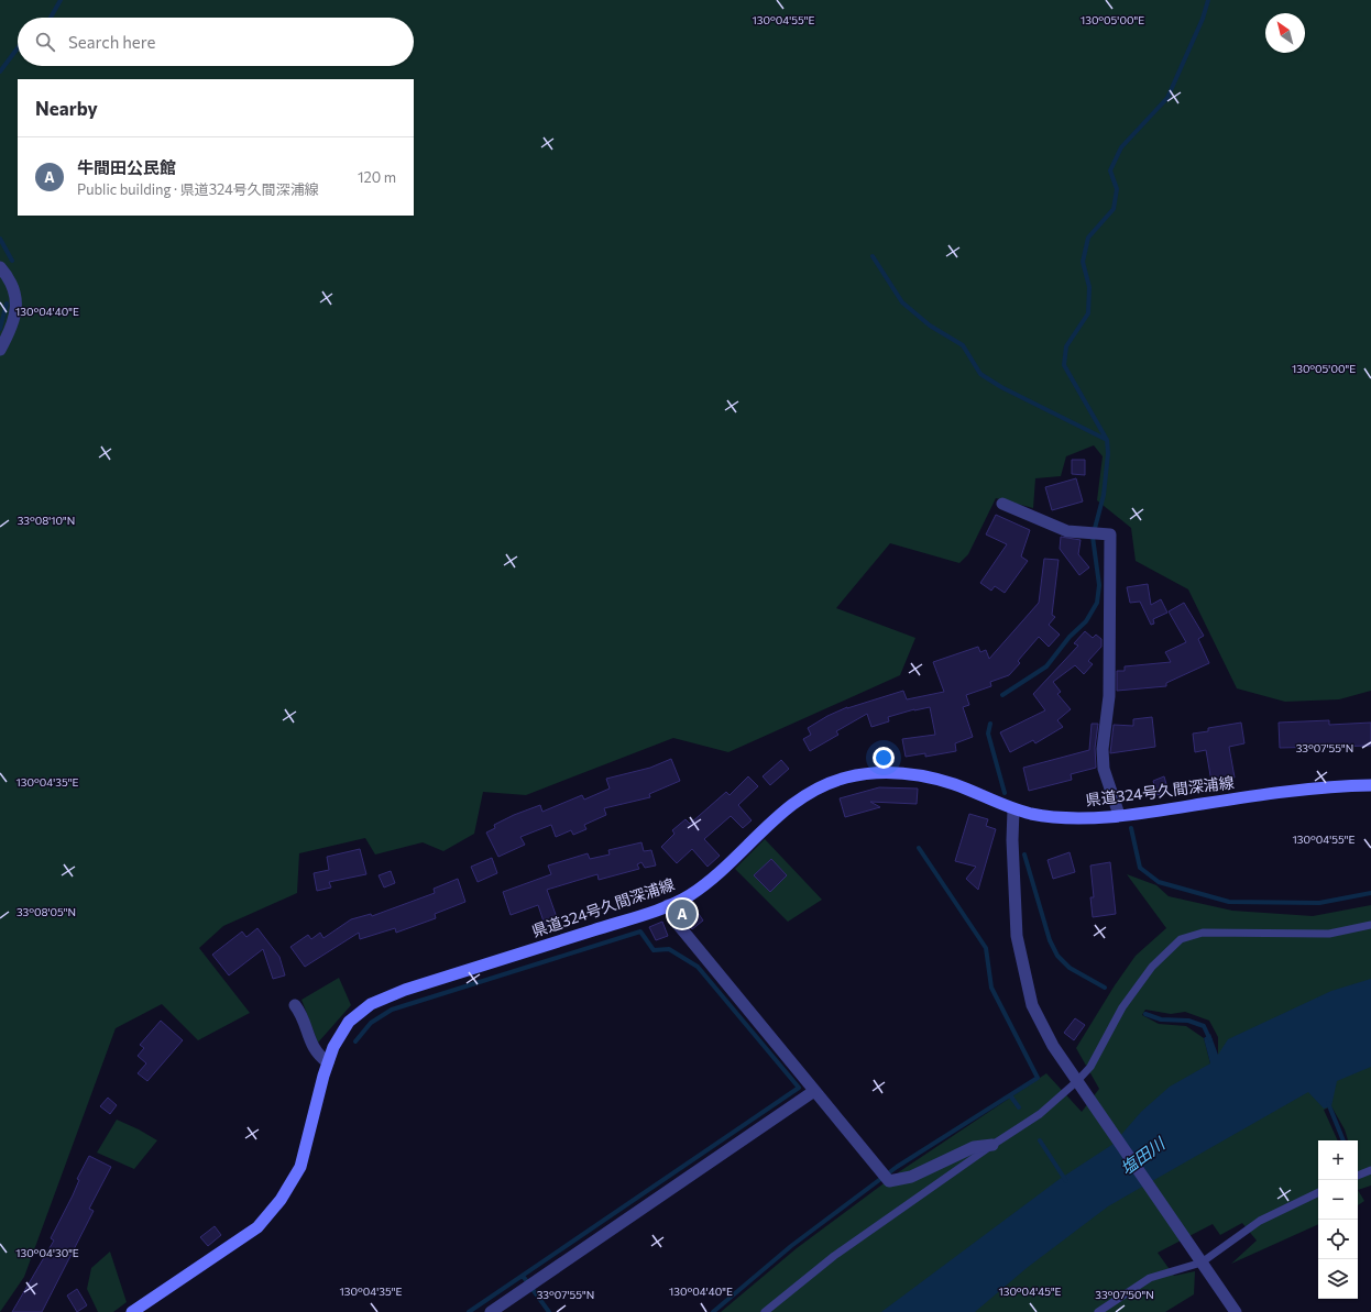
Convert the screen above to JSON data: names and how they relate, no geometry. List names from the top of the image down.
{
  "streets": {
    "main road": ["県道324号久間深浦線"]
  },
  "water": ["塩田川"],
  "north": "top left",
  "page": {
    "search": "Search here",
    "heading": "Nearby",
    "list": [
      {
        "mark": "A",
        "name": "牛間田公民館",
        "note": "Public building · 県道324号久間深浦線",
        "value": "120 m"
      }
    ],
    "pins": "A",
    "map_buttons": ["+", "−"]
  },
  "coordinates": [
    "130°05'00\"E",
    "130°04'55\"E",
    "130°04'40\"E",
    "33°08'10\"N",
    "33°07'55\"N",
    "130°04'35\"E",
    "33°08'05\"N",
    "130°04'30\"E",
    "130°04'45\"E",
    "33°07'50\"N"
  ]
}
